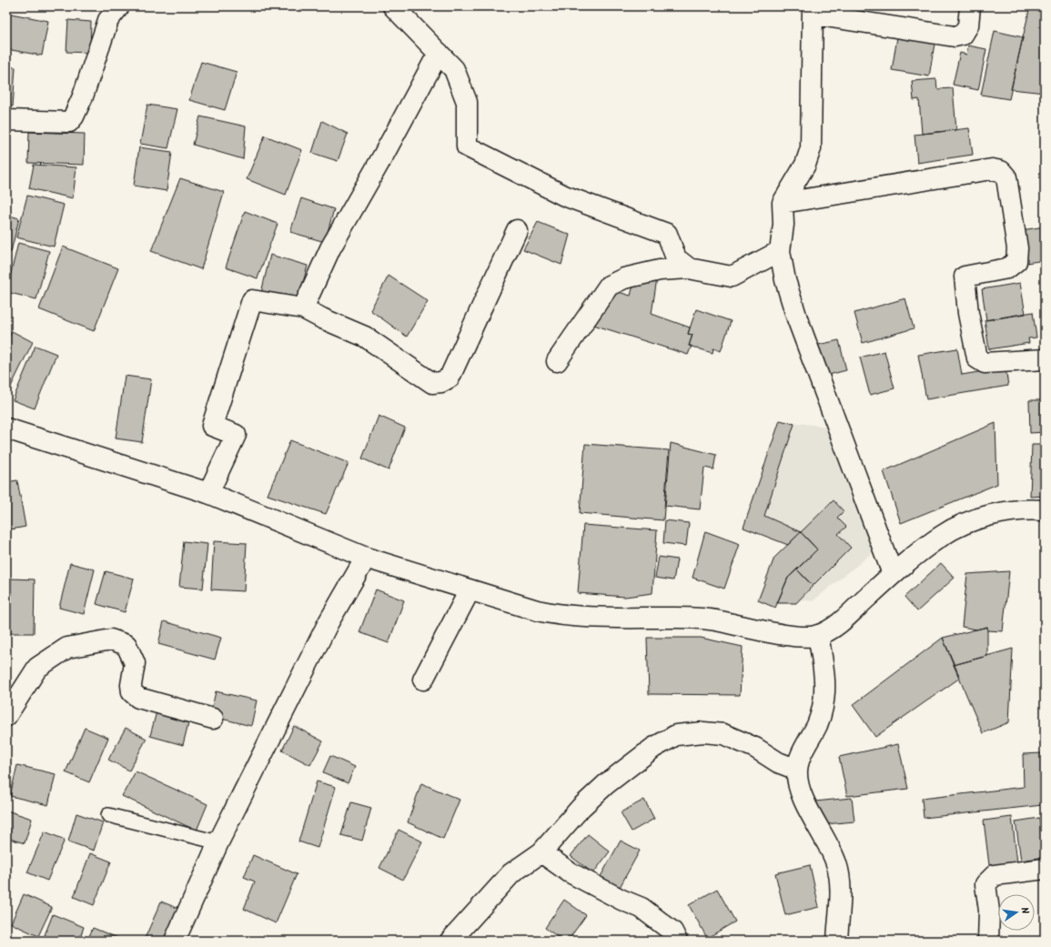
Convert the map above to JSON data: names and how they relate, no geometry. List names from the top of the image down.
{
  "north": "right"
}
